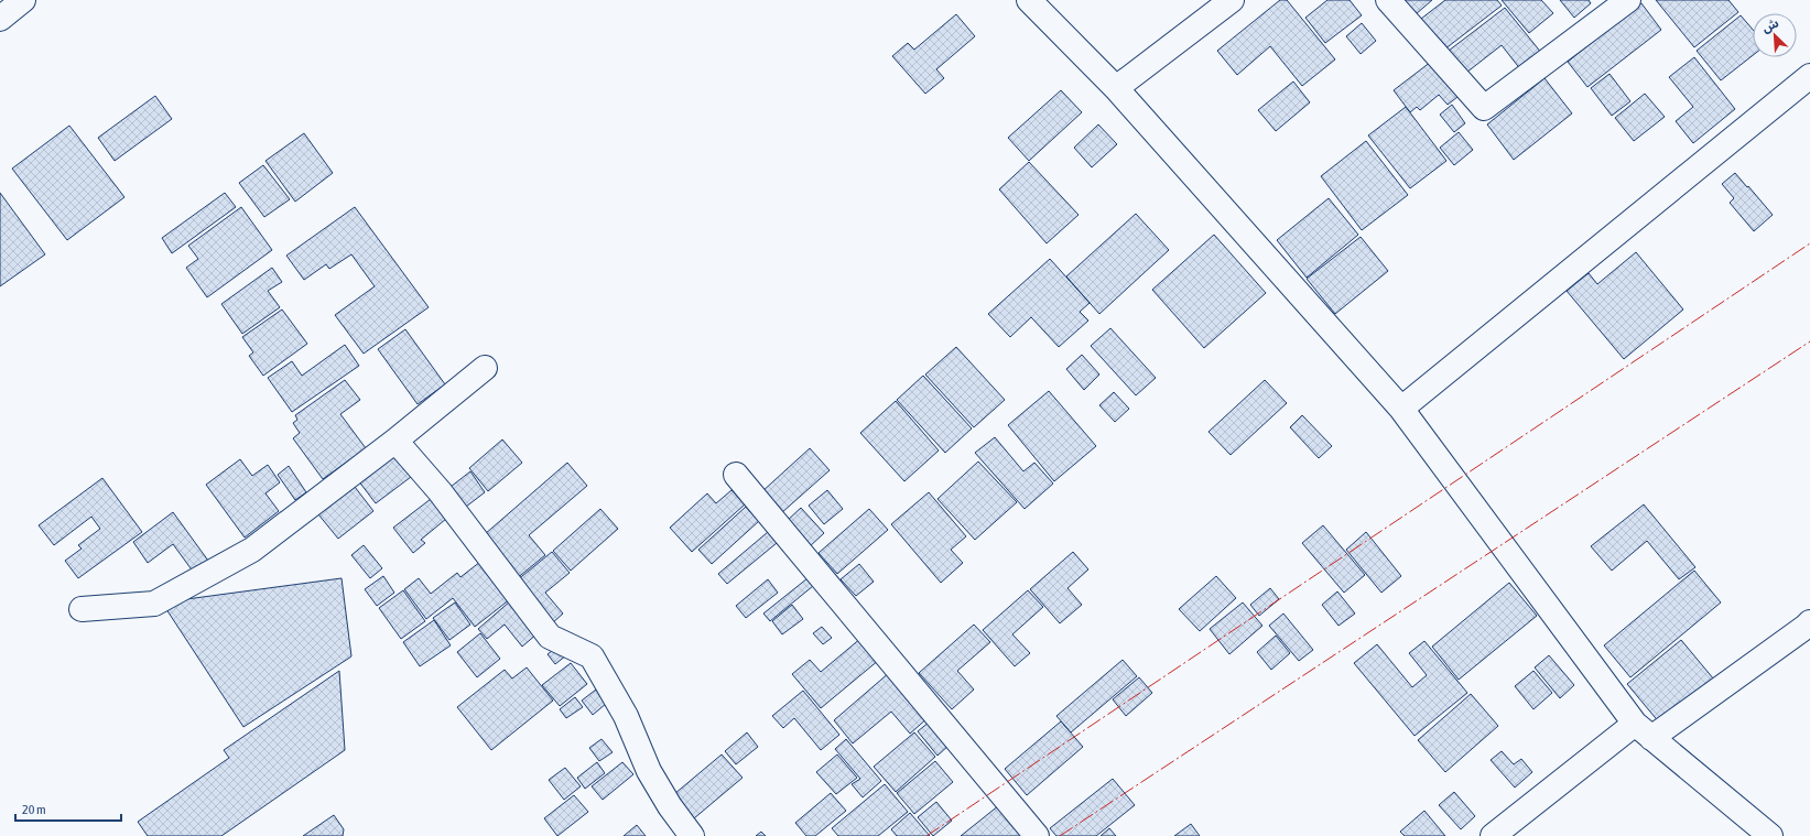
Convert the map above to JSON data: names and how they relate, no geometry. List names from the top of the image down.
{
  "scale_bar": "20 m",
  "north": "top left"
}
